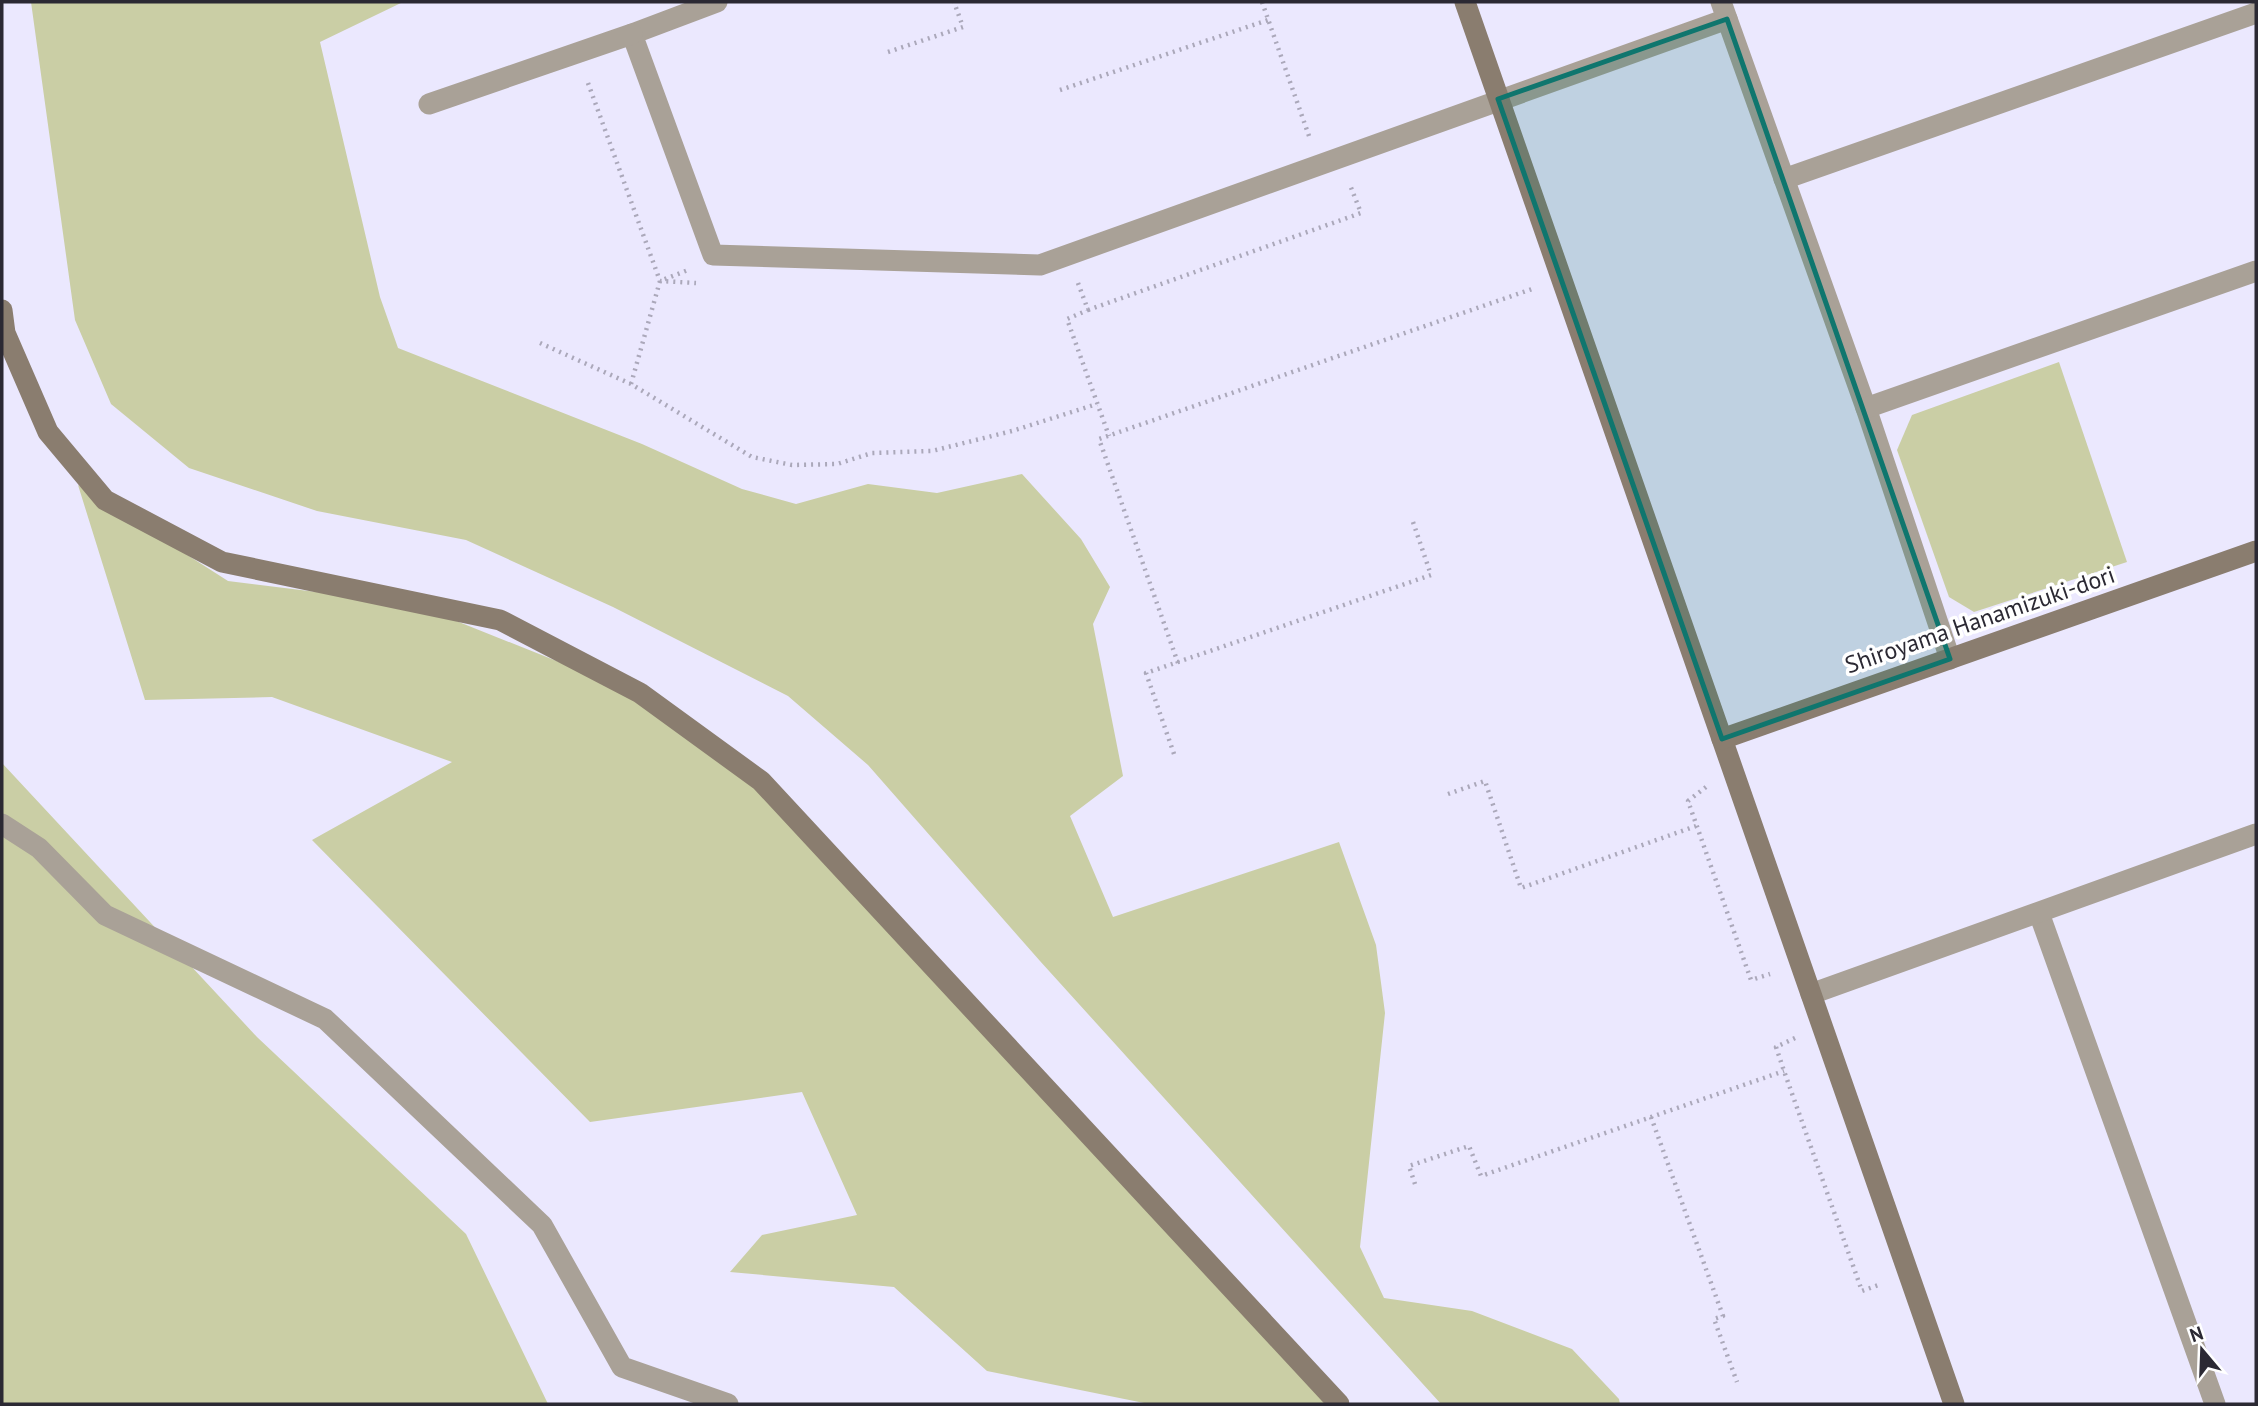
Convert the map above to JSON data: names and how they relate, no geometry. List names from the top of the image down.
{
  "streets": {
    "street": ["Shiroyama Hanamizuki-dori"]
  },
  "north": "top"
}
